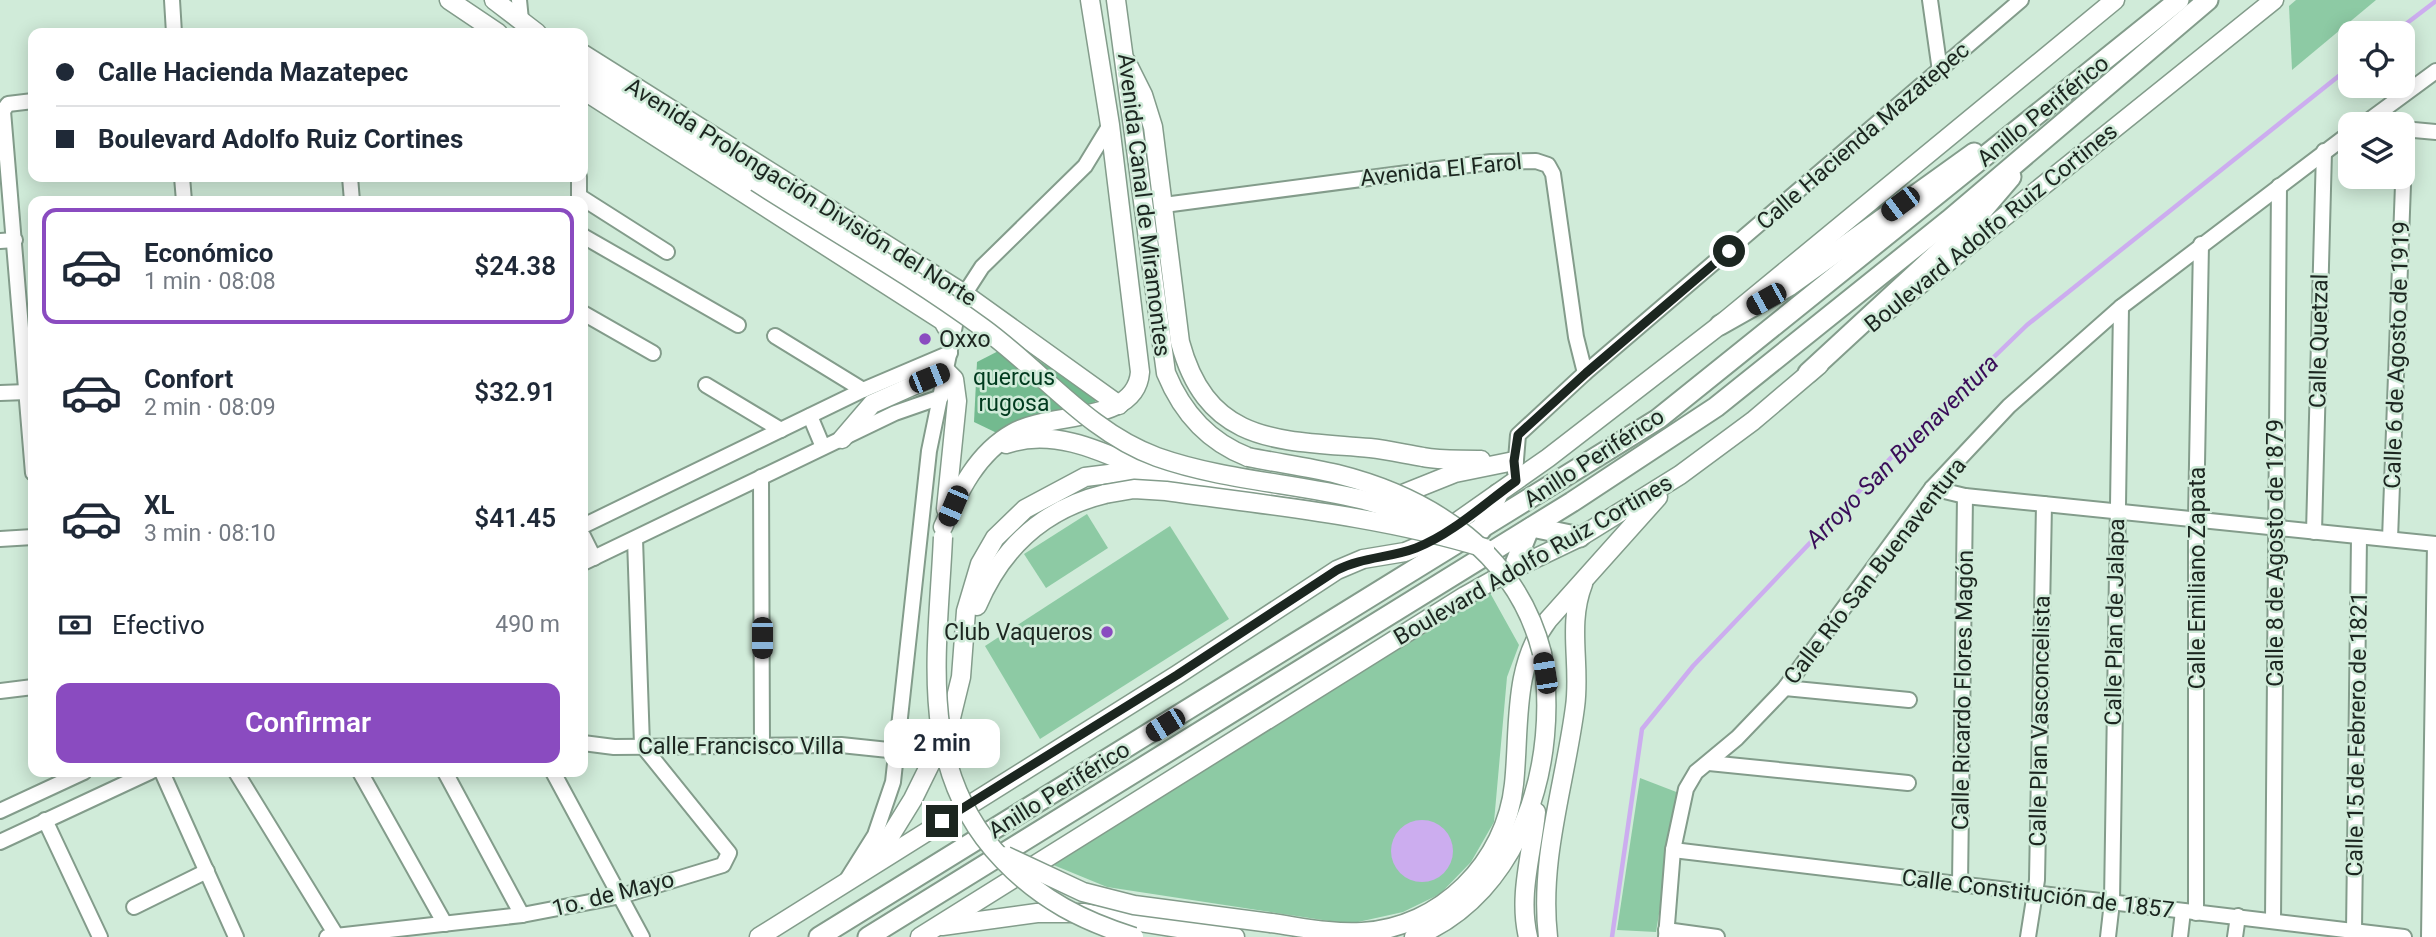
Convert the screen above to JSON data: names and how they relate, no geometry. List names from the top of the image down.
{
  "streets": {
    "highway": ["Anillo Periférico"],
    "main road": ["Avenida Prolongación División del Norte", "Avenida Canal de Miramontes", "Boulevard Adolfo Ruiz Cortines"],
    "street": [
      "Calle Hacienda Mazatepec",
      "Avenida El Farol",
      "Calle Quetzal",
      "Calle 6 de Agosto de 1919",
      "Calle 8 de Agosto de 1879",
      "Calle Río San Buenaventura",
      "Calle Emiliano Zapata",
      "Calle Plan de Jalapa",
      "Calle Ricardo Flores Magón",
      "Calle Plan Vasconcelista",
      "Calle 15 de Febrero de 1821",
      "Calle Francisco Villa",
      "1o. de Mayo",
      "Calle Constitución de 1857"
    ]
  },
  "crossings": [
    ["Anillo Periférico", "Avenida Canal de Miramontes"],
    ["Calle Hacienda Mazatepec", "Avenida El Farol"],
    ["Avenida Prolongación División del Norte", "Avenida Canal de Miramontes"],
    ["Calle Quetzal", "Calle Río San Buenaventura"],
    ["Calle 8 de Agosto de 1879", "Calle Río San Buenaventura"],
    ["Calle 8 de Agosto de 1879", "Calle Constitución de 1857"],
    ["Calle Río San Buenaventura", "Calle Emiliano Zapata"],
    ["Calle Río San Buenaventura", "Calle Plan de Jalapa"],
    ["Calle Río San Buenaventura", "Calle Constitución de 1857"],
    ["Calle Emiliano Zapata", "Calle Constitución de 1857"],
    ["Calle Plan de Jalapa", "Calle Constitución de 1857"],
    ["Calle Ricardo Flores Magón", "Calle Constitución de 1857"],
    ["Calle Plan Vasconcelista", "Calle Constitución de 1857"],
    ["Calle 15 de Febrero de 1821", "Calle Constitución de 1857"],
    ["Calle Francisco Villa", "1o. de Mayo"]
  ],
  "water": ["Arroyo San Buenaventura"],
  "parks": ["quercus rugosa"],
  "places": ["Oxxo", "Club Vaqueros"],
  "page": {
    "banner": ["Calle Hacienda Mazatepec", "Boulevard Adolfo Ruiz Cortines"],
    "list": [
      {
        "name": "Económico",
        "note": "1 min · 08:08",
        "value": "$24.38"
      },
      {
        "name": "Confort",
        "note": "2 min · 08:09",
        "value": "$32.91"
      },
      {
        "name": "XL",
        "note": "3 min · 08:10",
        "value": "$41.45"
      }
    ],
    "pay": ["Efectivo", "490 m"],
    "buttons": "Confirmar",
    "bubble": "2 min"
  }
}
